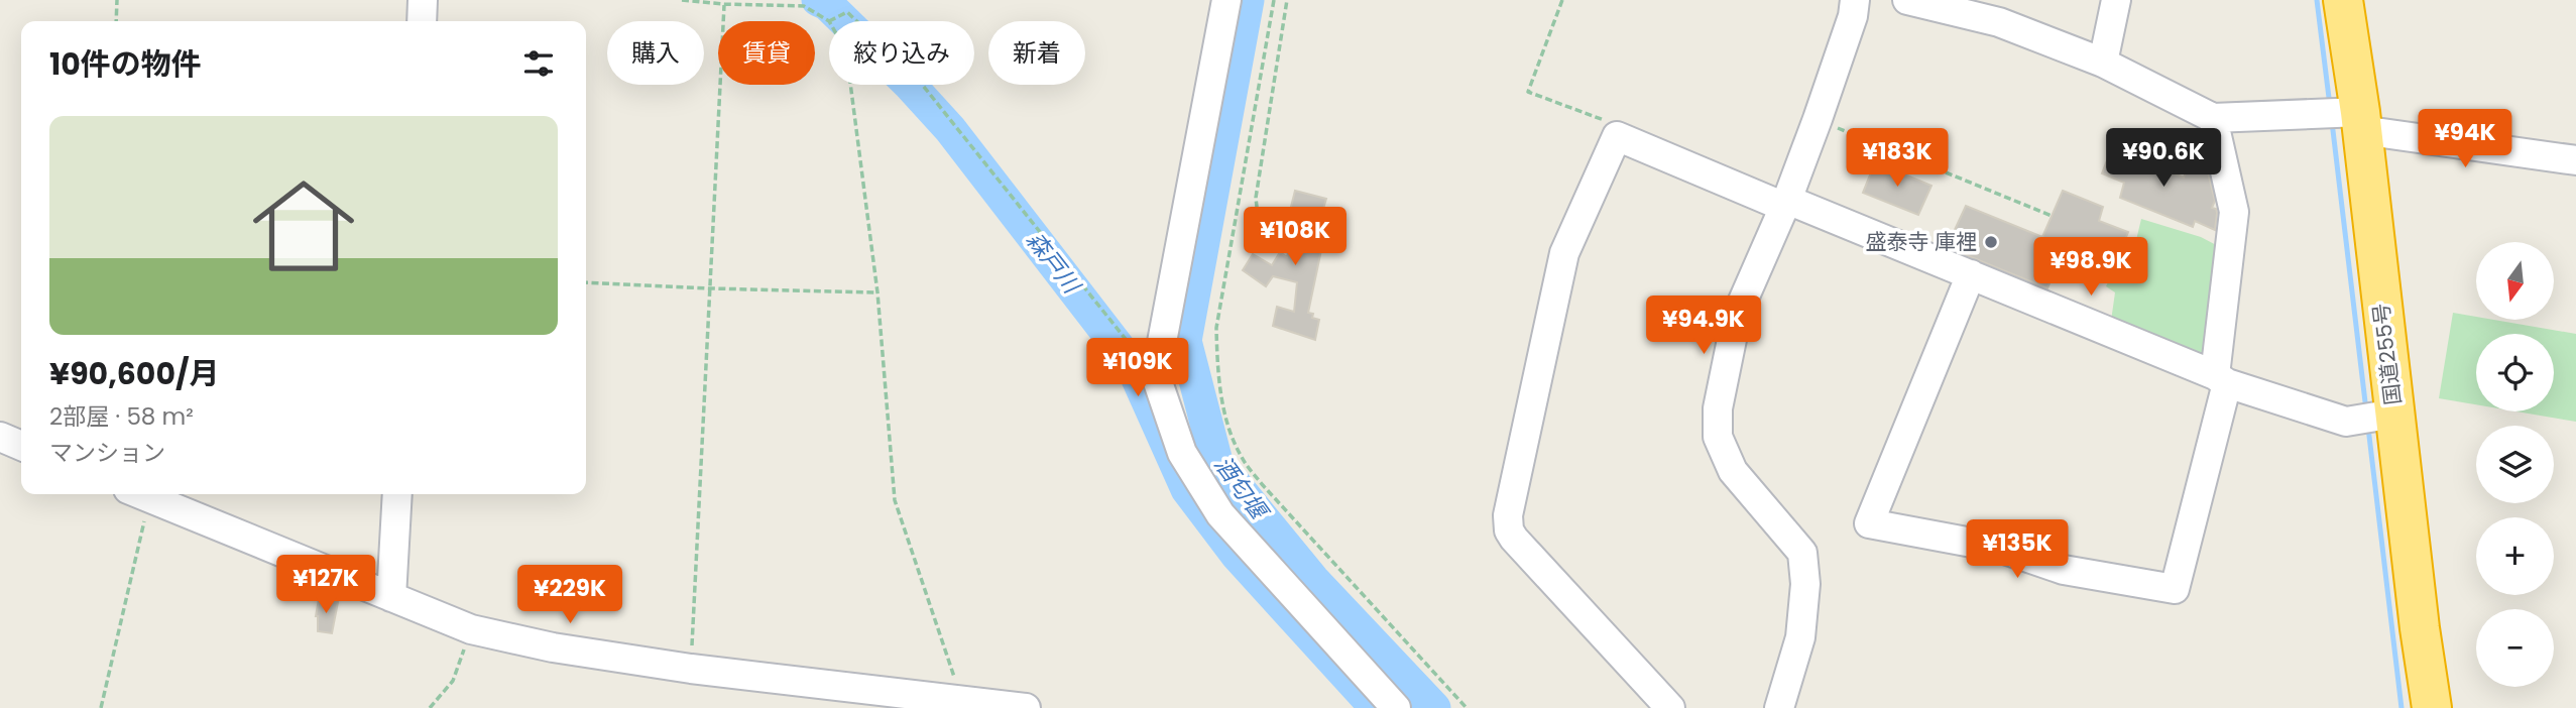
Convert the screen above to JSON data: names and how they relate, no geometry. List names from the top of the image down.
{
  "streets": {
    "highway": ["国道255号"]
  },
  "water": ["森戸川", "酒匂堰"],
  "places": ["盛泰寺 庫裡"],
  "north": "bottom",
  "page": {
    "chip": [
      "購入",
      "賃貸",
      "絞り込み",
      "新着"
    ],
    "heading": "10件の物件",
    "list": [
      {
        "name": "¥90,600/月",
        "note": "2部屋 · 58 m² · マンション"
      }
    ],
    "price": [
      "¥94K",
      "¥183K",
      "¥90.6K",
      "¥108K",
      "¥98.9K",
      "¥94.9K",
      "¥109K",
      "¥135K",
      "¥127K",
      "¥229K"
    ],
    "map_buttons": ["+", "−"]
  }
}
